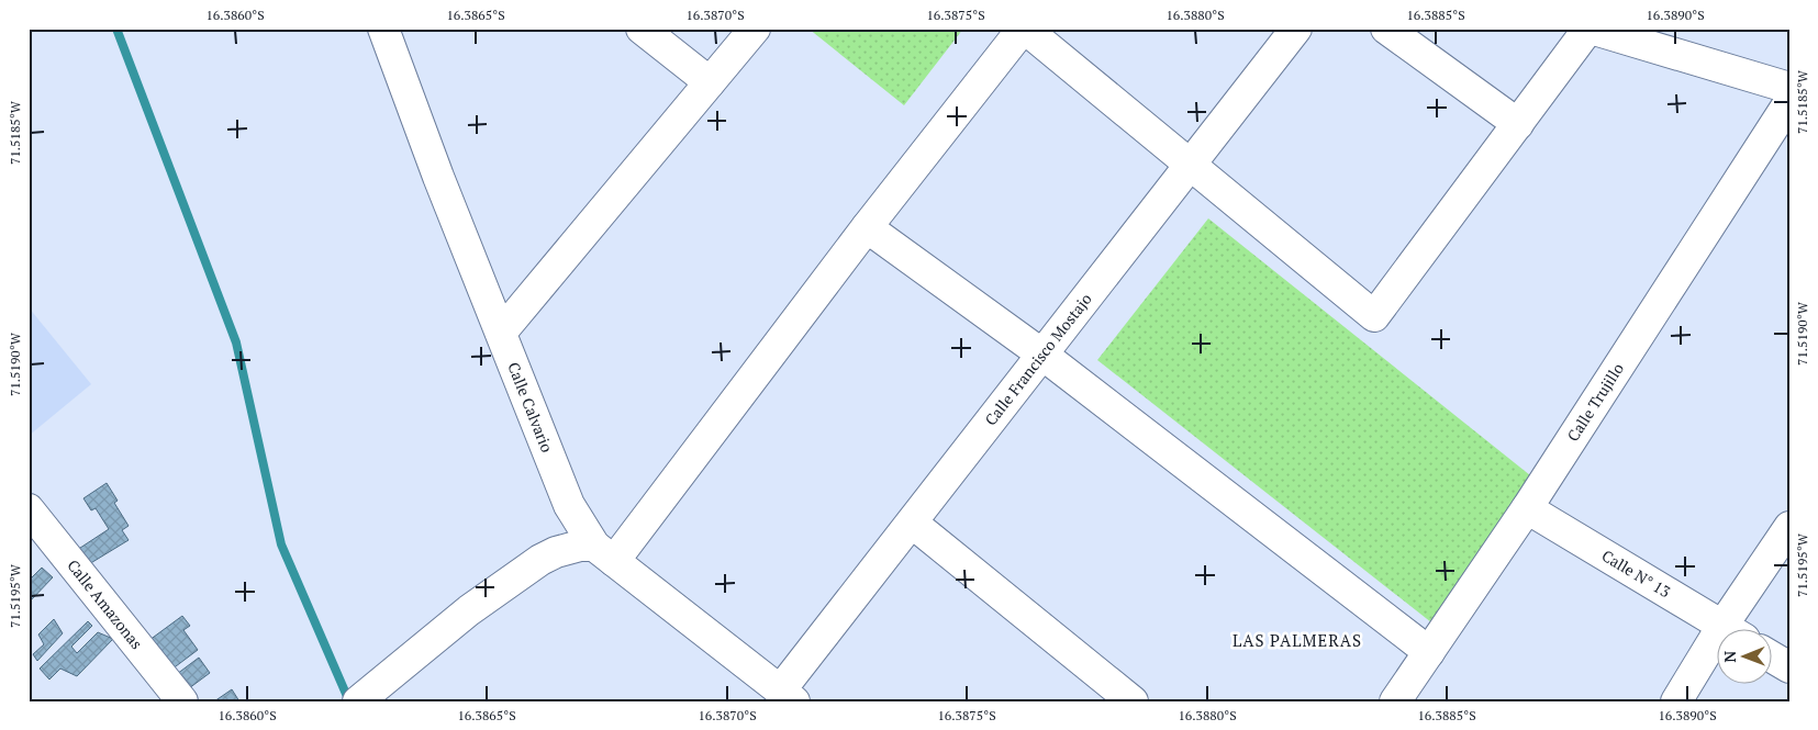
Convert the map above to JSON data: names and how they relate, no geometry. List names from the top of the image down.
{
  "streets": {
    "street": [
      "Calle Francisco Mostajo",
      "Calle Trujillo",
      "Calle Calvario",
      "Calle N° 13",
      "Calle Amazonas"
    ]
  },
  "crossings": [
    ["Calle Francisco Mostajo", "Calle Calvario"],
    ["Calle Trujillo", "Calle N° 13"]
  ],
  "districts": ["LAS PALMERAS"],
  "north": "left",
  "coordinates": [
    "16.3860°S",
    "16.3865°S",
    "16.3870°S",
    "16.3875°S",
    "16.3880°S",
    "16.3885°S",
    "16.3890°S",
    "71.5185°W",
    "71.5190°W",
    "71.5195°W"
  ]
}
